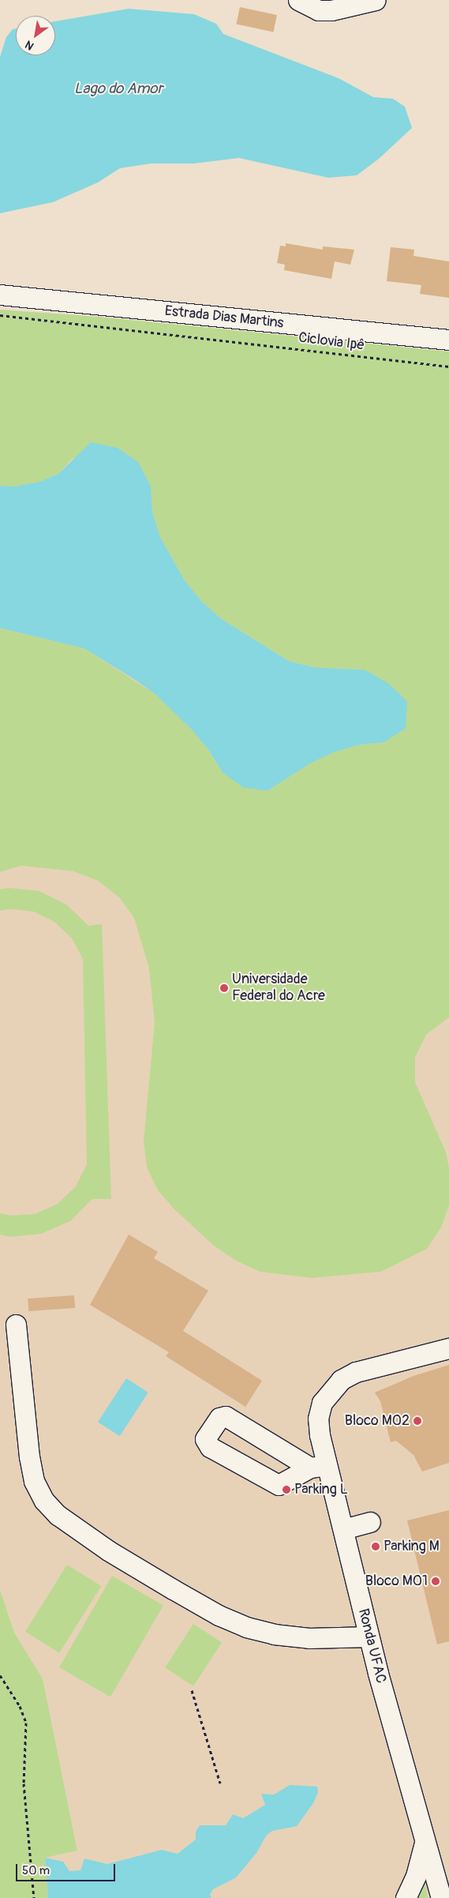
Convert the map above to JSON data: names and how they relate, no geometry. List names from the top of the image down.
{
  "streets": {
    "street": ["Estrada Dias Martins", "Ronda UFAC"],
    "path": ["Ciclovia Ipê"]
  },
  "water": ["Lago do Amor"],
  "places": [
    "Universidade Federal do Acre",
    "Bloco M02",
    "Parking L",
    "Parking M",
    "Bloco M01"
  ],
  "scale_bar": "50 m",
  "north": "bottom left"
}
